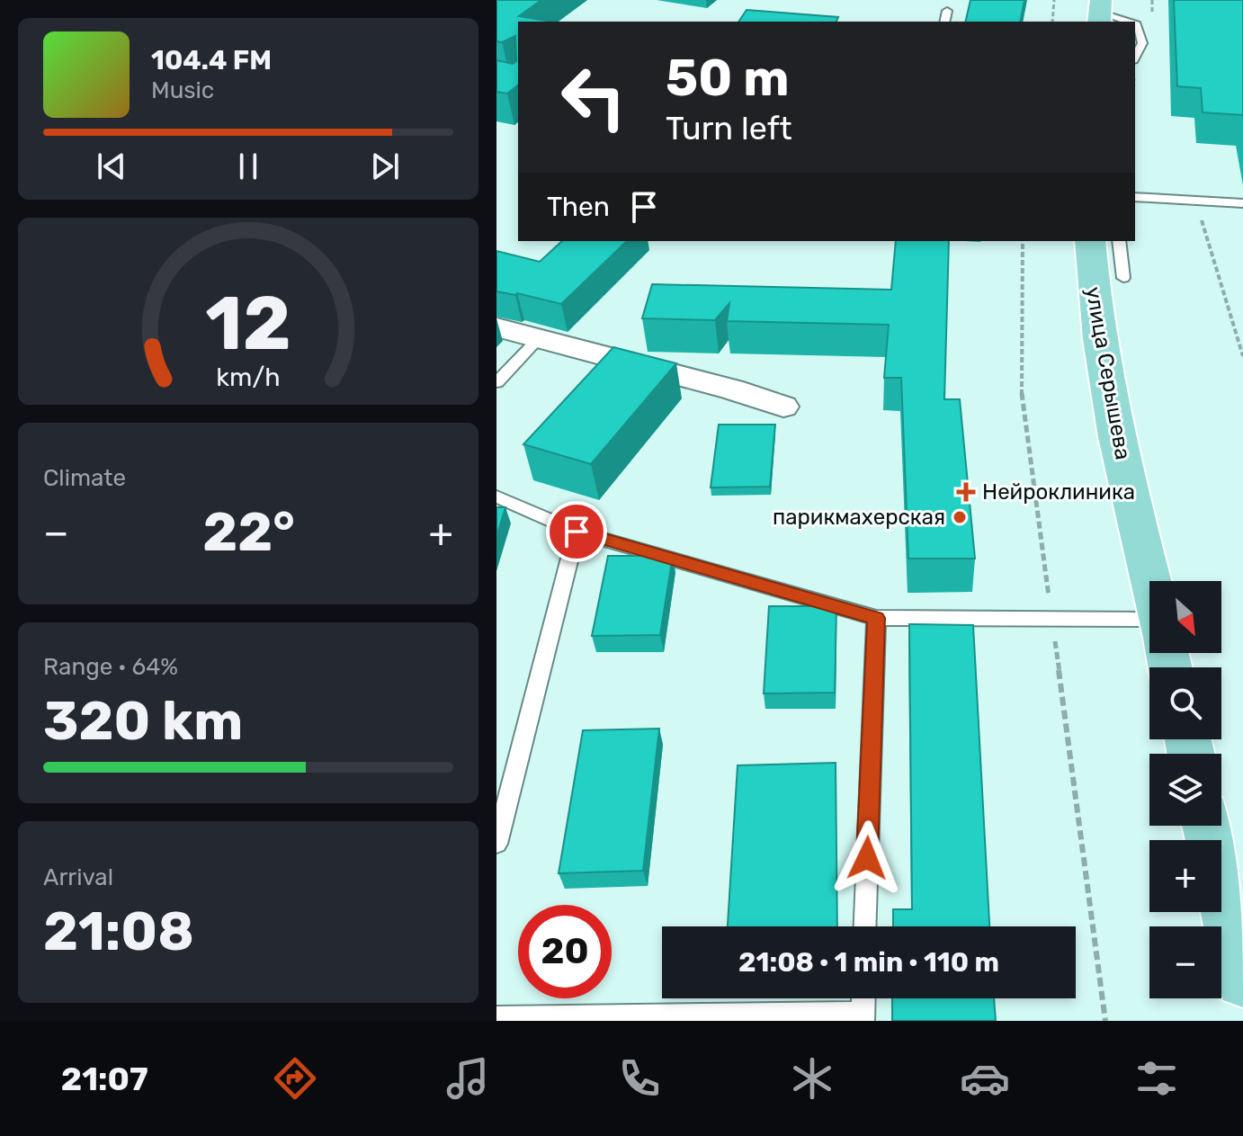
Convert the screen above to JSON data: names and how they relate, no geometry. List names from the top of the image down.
{
  "streets": {
    "main road": ["улица Серышева"]
  },
  "places": {
    "health": ["Нейроклиника"],
    "other": ["парикмахерская"]
  },
  "north": "bottom right",
  "page": {
    "turn": ["50 m", "Turn left"],
    "song": ["104.4 FM", "Music"],
    "then": "Then",
    "tile": [
      "Climate",
      ["Range · 64%", "320 km"],
      ["Arrival", "21:08"]
    ],
    "heat": ["−", "22°", "+"],
    "map_buttons": ["+", "−"],
    "limit": "20",
    "trip": "21:08 · 1 min · 110 m",
    "tabs": "21:07",
    "gauge": ["12", "km/h"]
  }
}
